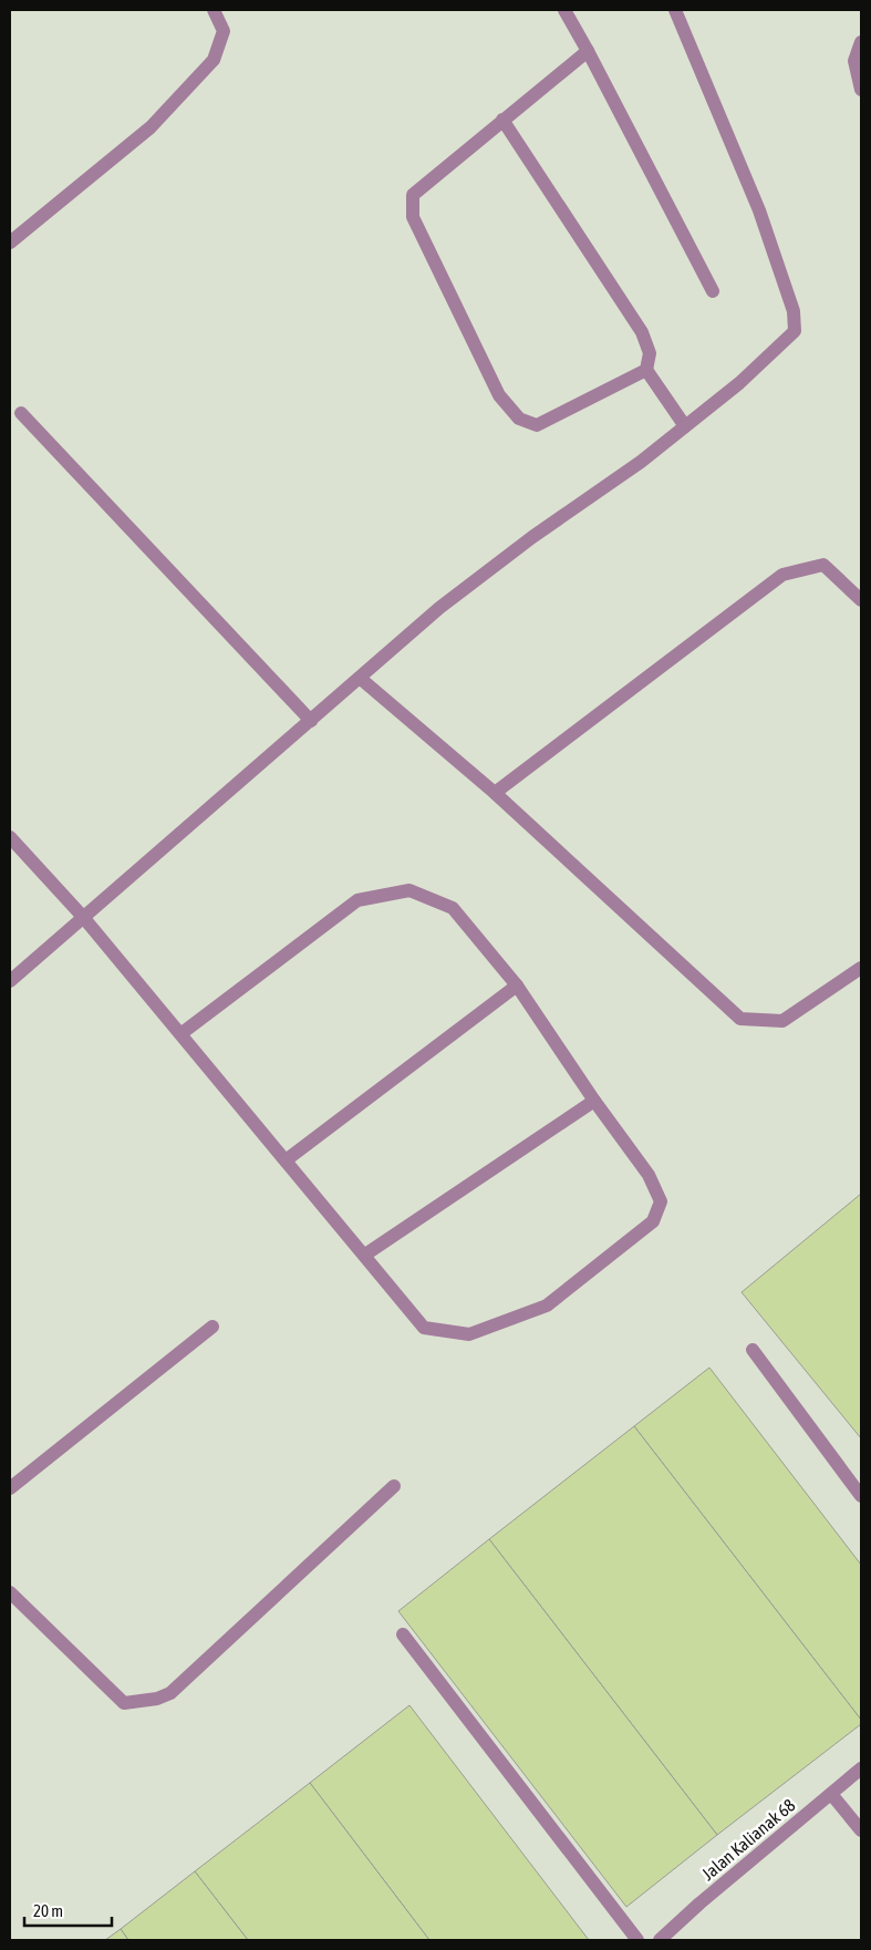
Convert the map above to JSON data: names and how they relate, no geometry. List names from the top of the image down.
{
  "streets": {
    "lane": ["Jalan Kalianak 68"]
  },
  "scale_bar": "20 m"
}
